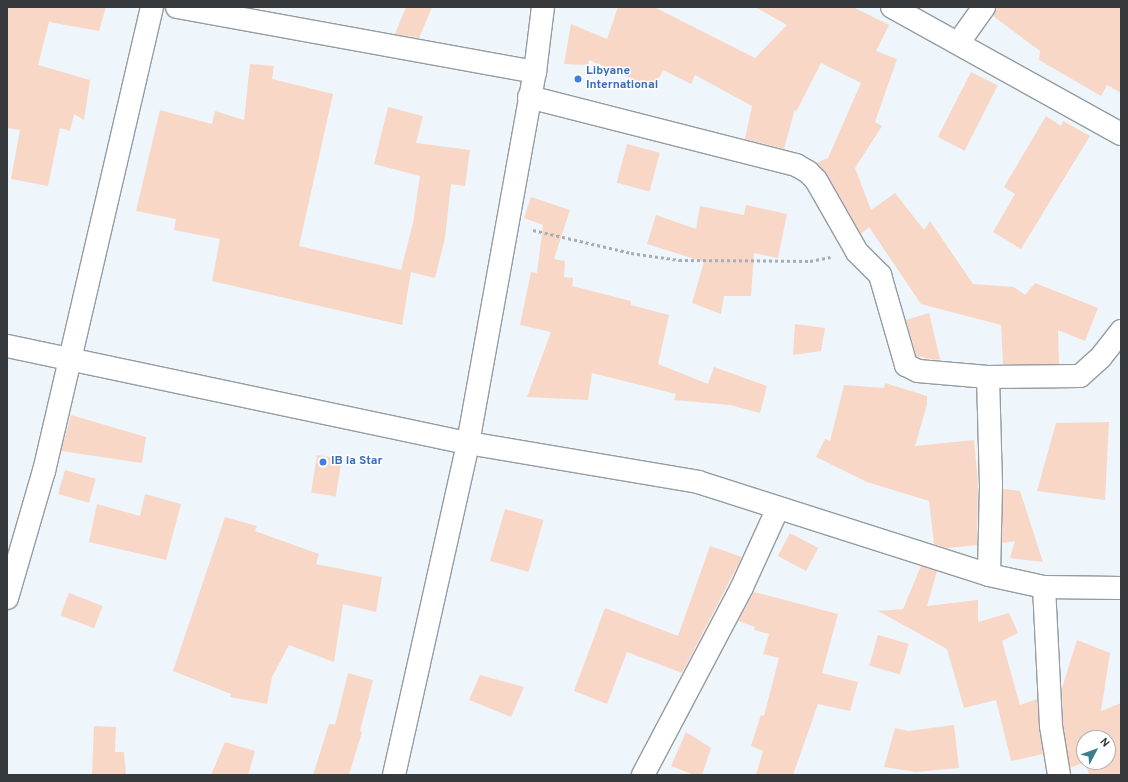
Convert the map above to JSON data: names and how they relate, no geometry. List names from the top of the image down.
{
  "places": ["Libyane International", "IB la Star"],
  "north": "top right"
}
